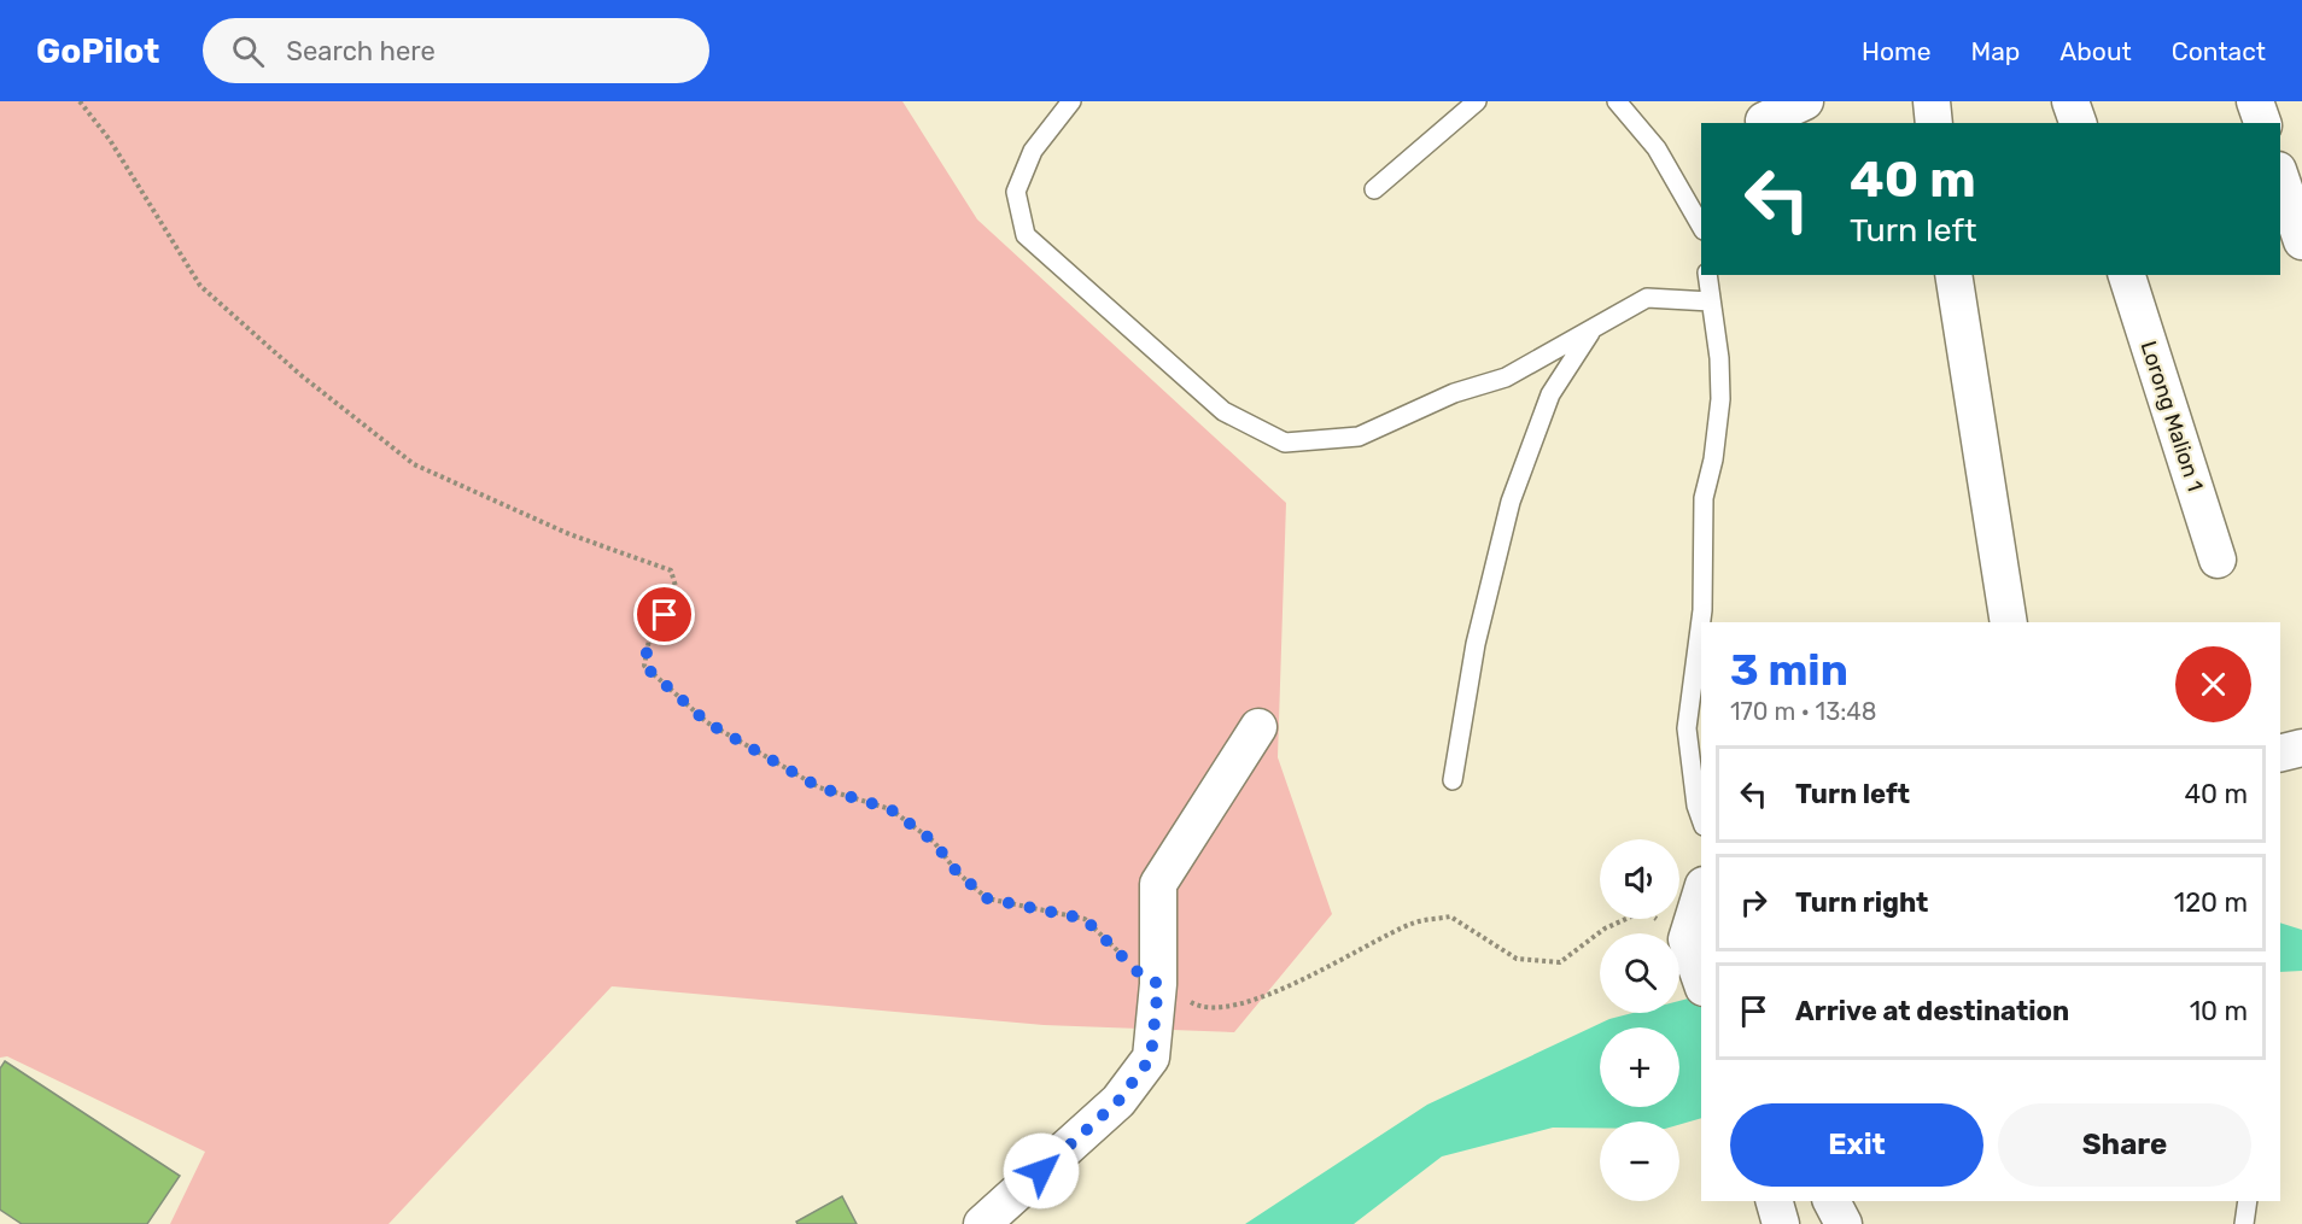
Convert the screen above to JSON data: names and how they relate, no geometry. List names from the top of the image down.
{
  "streets": {
    "street": ["Lorong Malion 1"]
  },
  "page": {
    "header": "GoPilot",
    "search": "Search here",
    "nav": [
      "Home",
      "Map",
      "About",
      "Contact"
    ],
    "turn": ["40 m", "Turn left"],
    "heading": ["3 min", "170 m · 13:48"],
    "list": [
      {
        "name": "Turn left",
        "value": "40 m"
      },
      {
        "name": "Turn right",
        "value": "120 m"
      },
      {
        "name": "Arrive at destination",
        "value": "10 m"
      }
    ],
    "map_buttons": ["+", "−"],
    "buttons": ["Exit", "Share"]
  }
}
